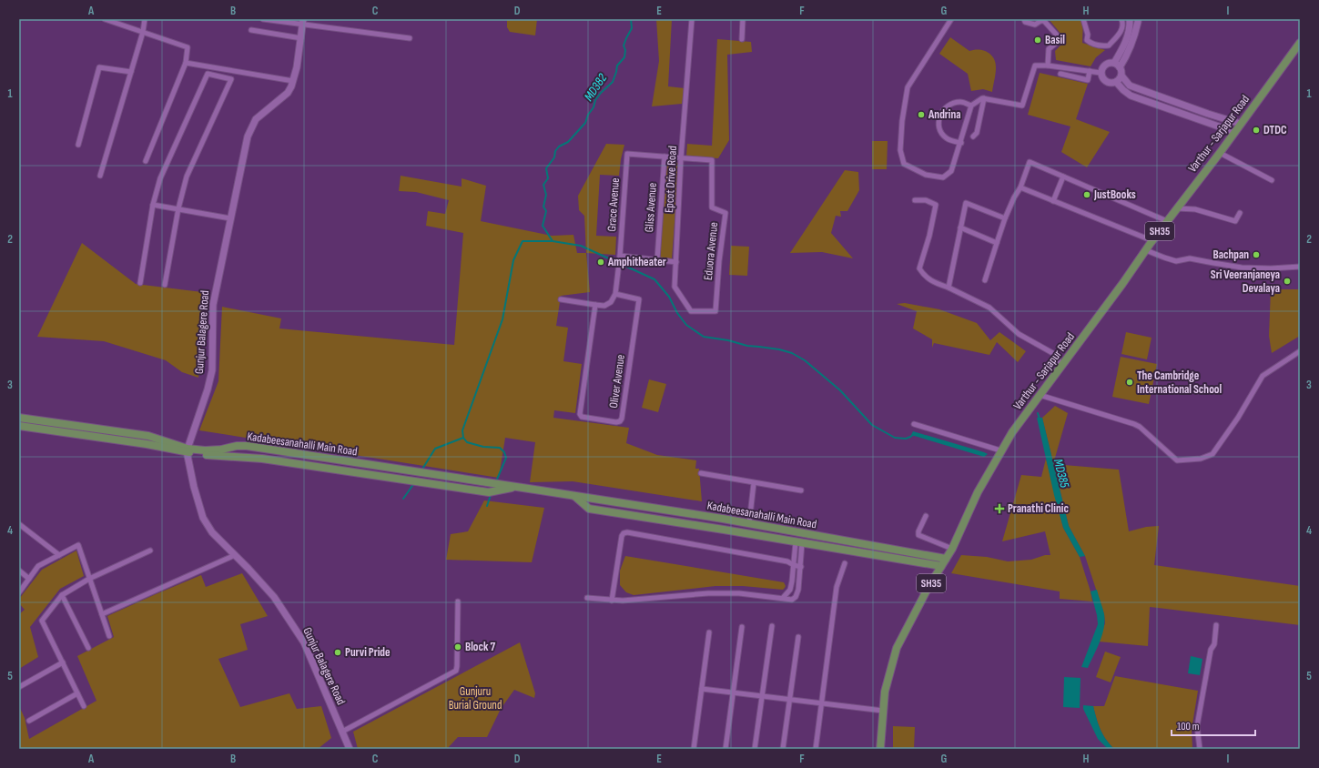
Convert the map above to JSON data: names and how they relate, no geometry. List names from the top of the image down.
{
  "streets": {
    "main road": ["Varthur - Sarjapur Road", "SH35", "Kadabeesanahalli Main Road"],
    "street": [
      "Epcot Drive Road",
      "Grace Avenue",
      "Gliss Avenue",
      "Eduora Avenue",
      "Gunjur Balagere Road",
      "Oliver Avenue"
    ]
  },
  "crossings": [
    ["Varthur - Sarjapur Road", "Kadabeesanahalli Main Road"],
    ["Epcot Drive Road", "Eduora Avenue"],
    ["Grace Avenue", "Gliss Avenue"],
    ["Grace Avenue", "Oliver Avenue"],
    ["Gunjur Balagere Road", "Kadabeesanahalli Main Road"]
  ],
  "water": ["MD382", "MD385"],
  "parks": ["Gunjuru Burial Ground"],
  "places": {
    "other": [
      "Basil",
      "Andrina",
      "DTDC",
      "JustBooks",
      "Bachpan",
      "Amphitheater",
      "Sri Veeranjaneya Devalaya",
      "The Cambridge International School",
      "Block 7",
      "Purvi Pride"
    ],
    "health": ["Pranathi Clinic"]
  },
  "scale_bar": "100 m",
  "grid": {
    "columns": [
      "A",
      "B",
      "C",
      "D",
      "E",
      "F",
      "G",
      "H",
      "I"
    ],
    "rows": [
      "1",
      "2",
      "3",
      "4",
      "5"
    ]
  }
}
